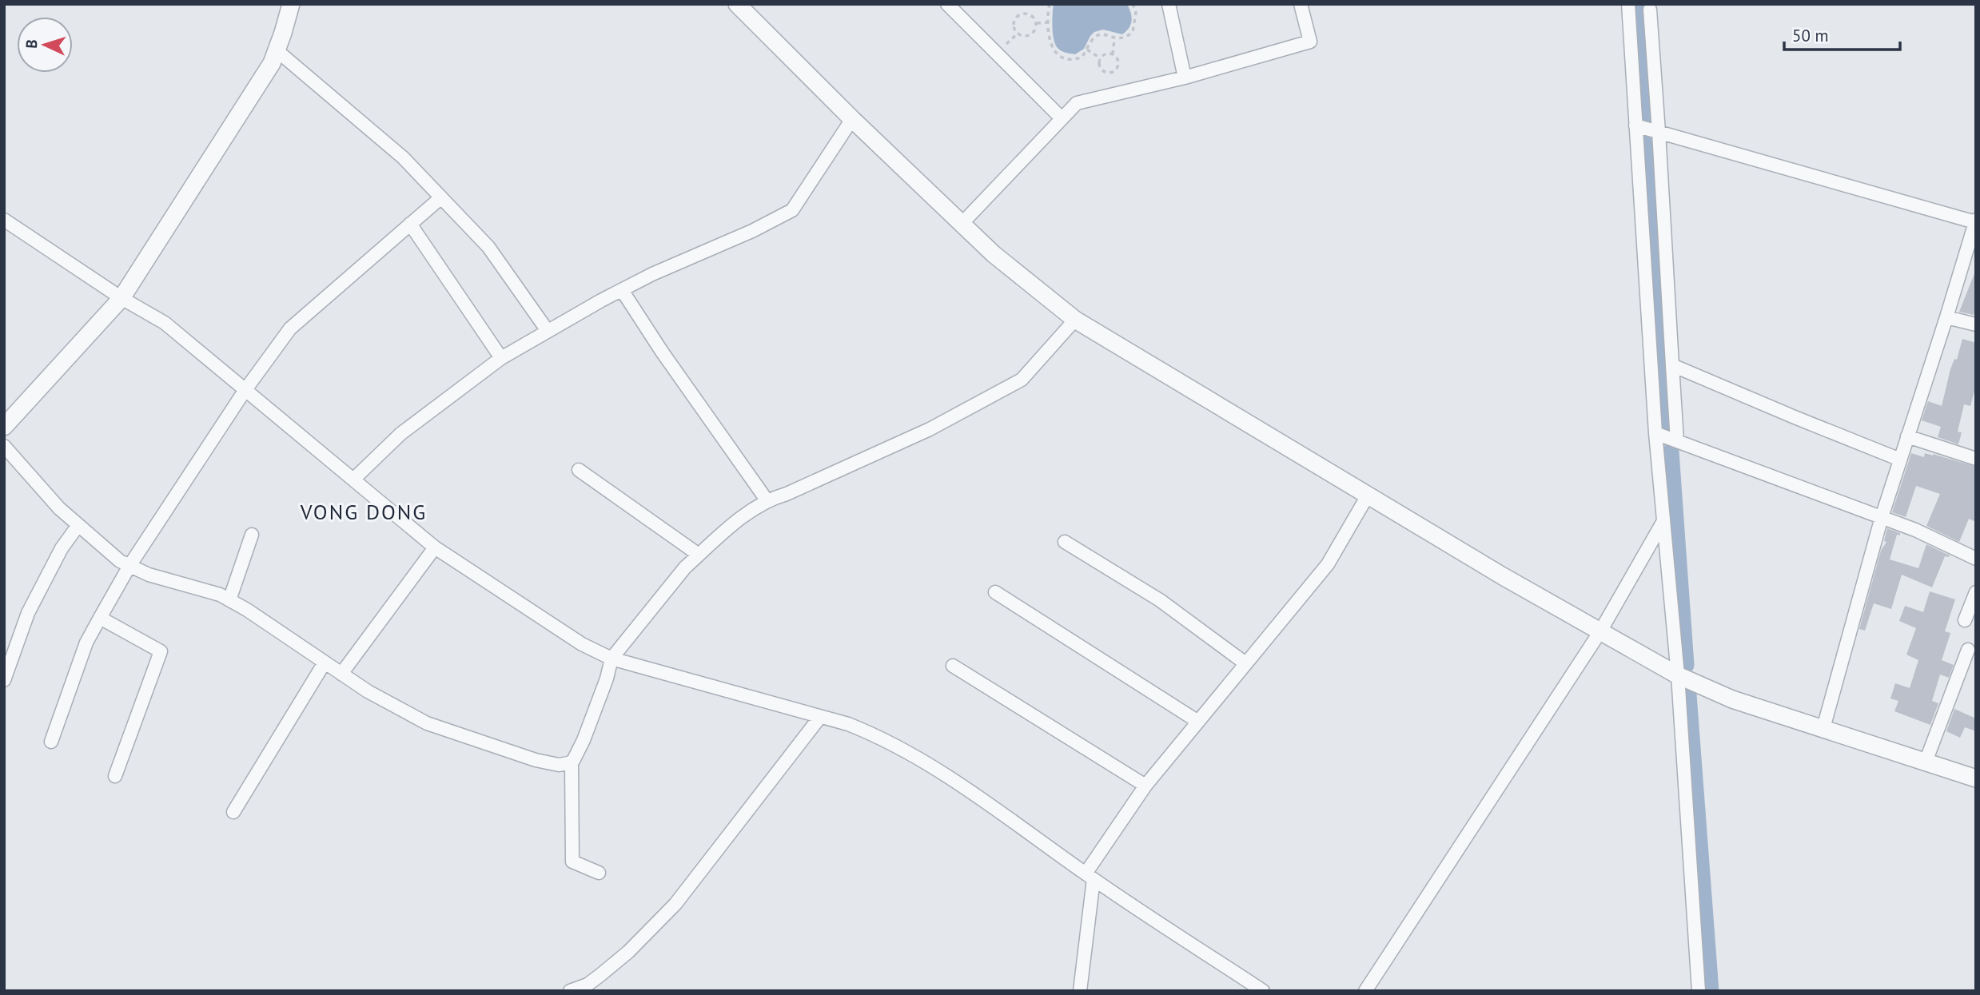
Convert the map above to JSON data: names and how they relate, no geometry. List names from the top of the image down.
{
  "districts": ["VONG DONG"],
  "scale_bar": "50 m",
  "north": "left"
}
